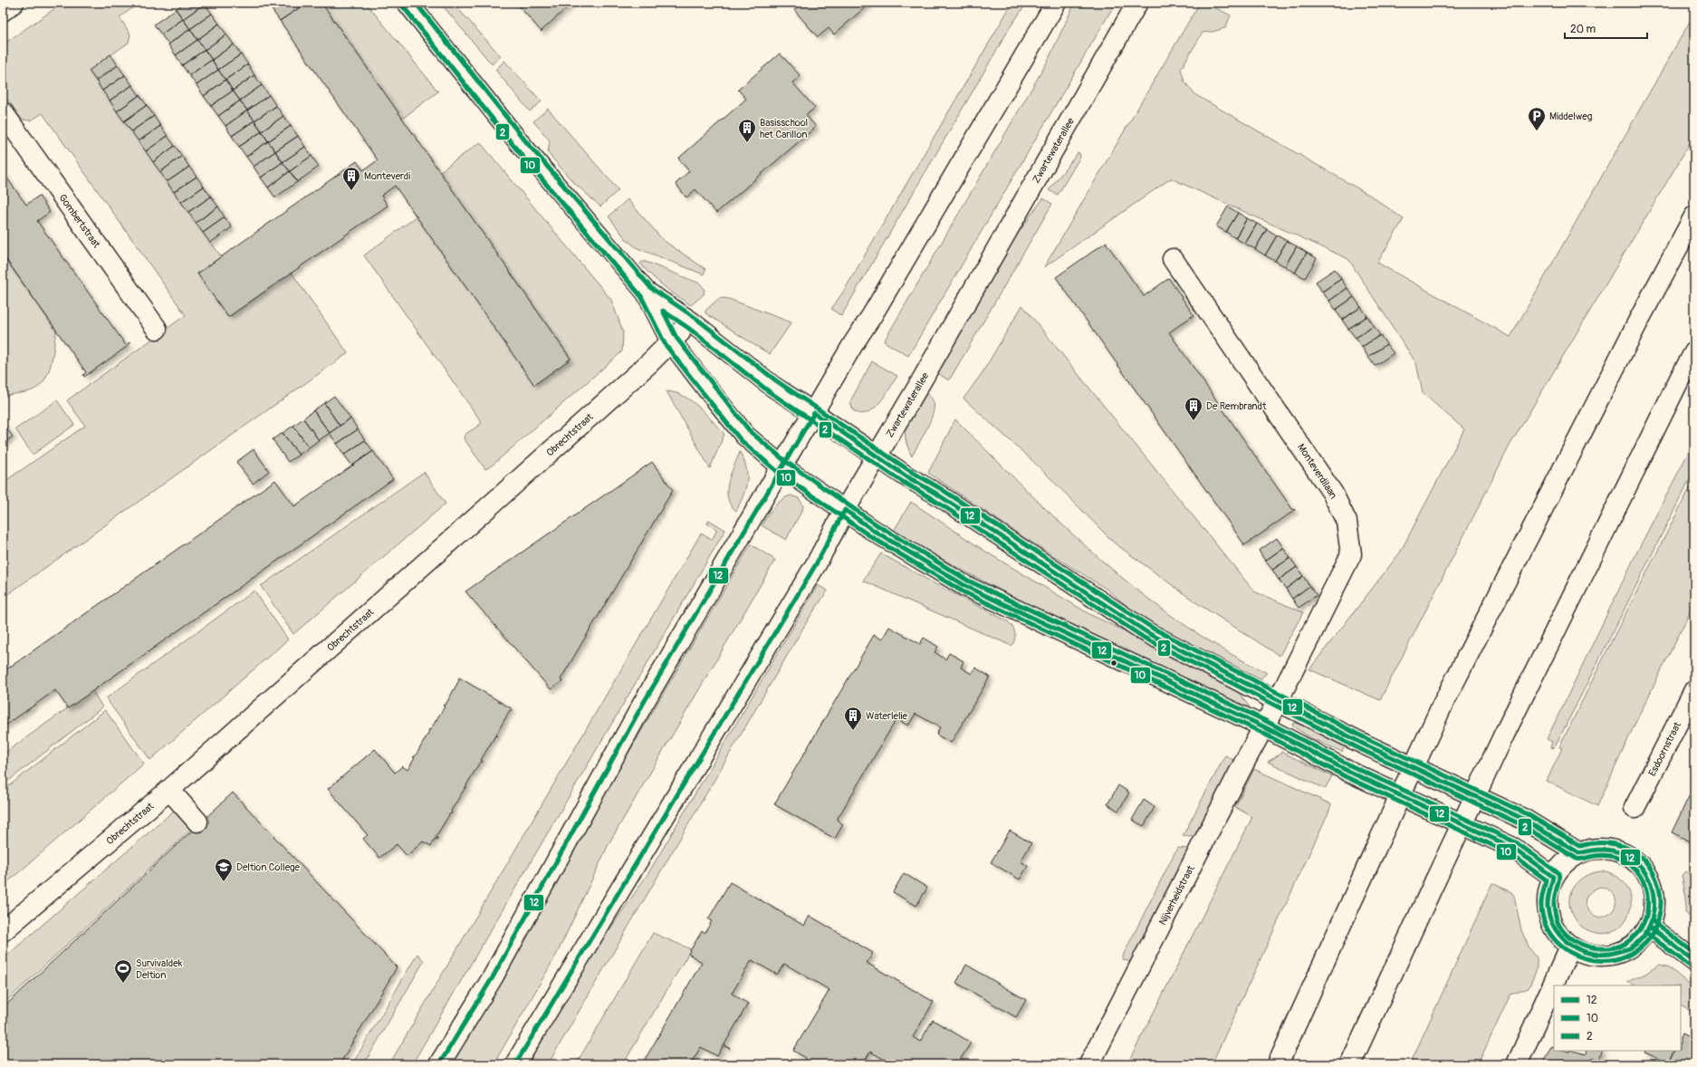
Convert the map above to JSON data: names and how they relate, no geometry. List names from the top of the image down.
{
  "streets": {
    "main road": [
      "Zwartewaterallee",
      "Gombertstraat",
      "Obrechtstraat",
      "Monteverdilaan",
      "Esdoornstraat",
      "Nijverheidstraat"
    ]
  },
  "crossings": [
    ["Monteverdilaan", "Nijverheidstraat"]
  ],
  "places": {
    "parking": ["Middelweg"],
    "building": [
      "Basisschool het Carillon",
      "Monteverdi",
      "De Rembrandt",
      "Waterlelie"
    ],
    "school or university": ["Deltion College"],
    "sports": ["Survivaldek Deltion"]
  },
  "lines": ["transit line 10", "transit line 2", "transit line 12"],
  "legend": ["12", "10", "2"],
  "scale_bar": "20 m"
}
